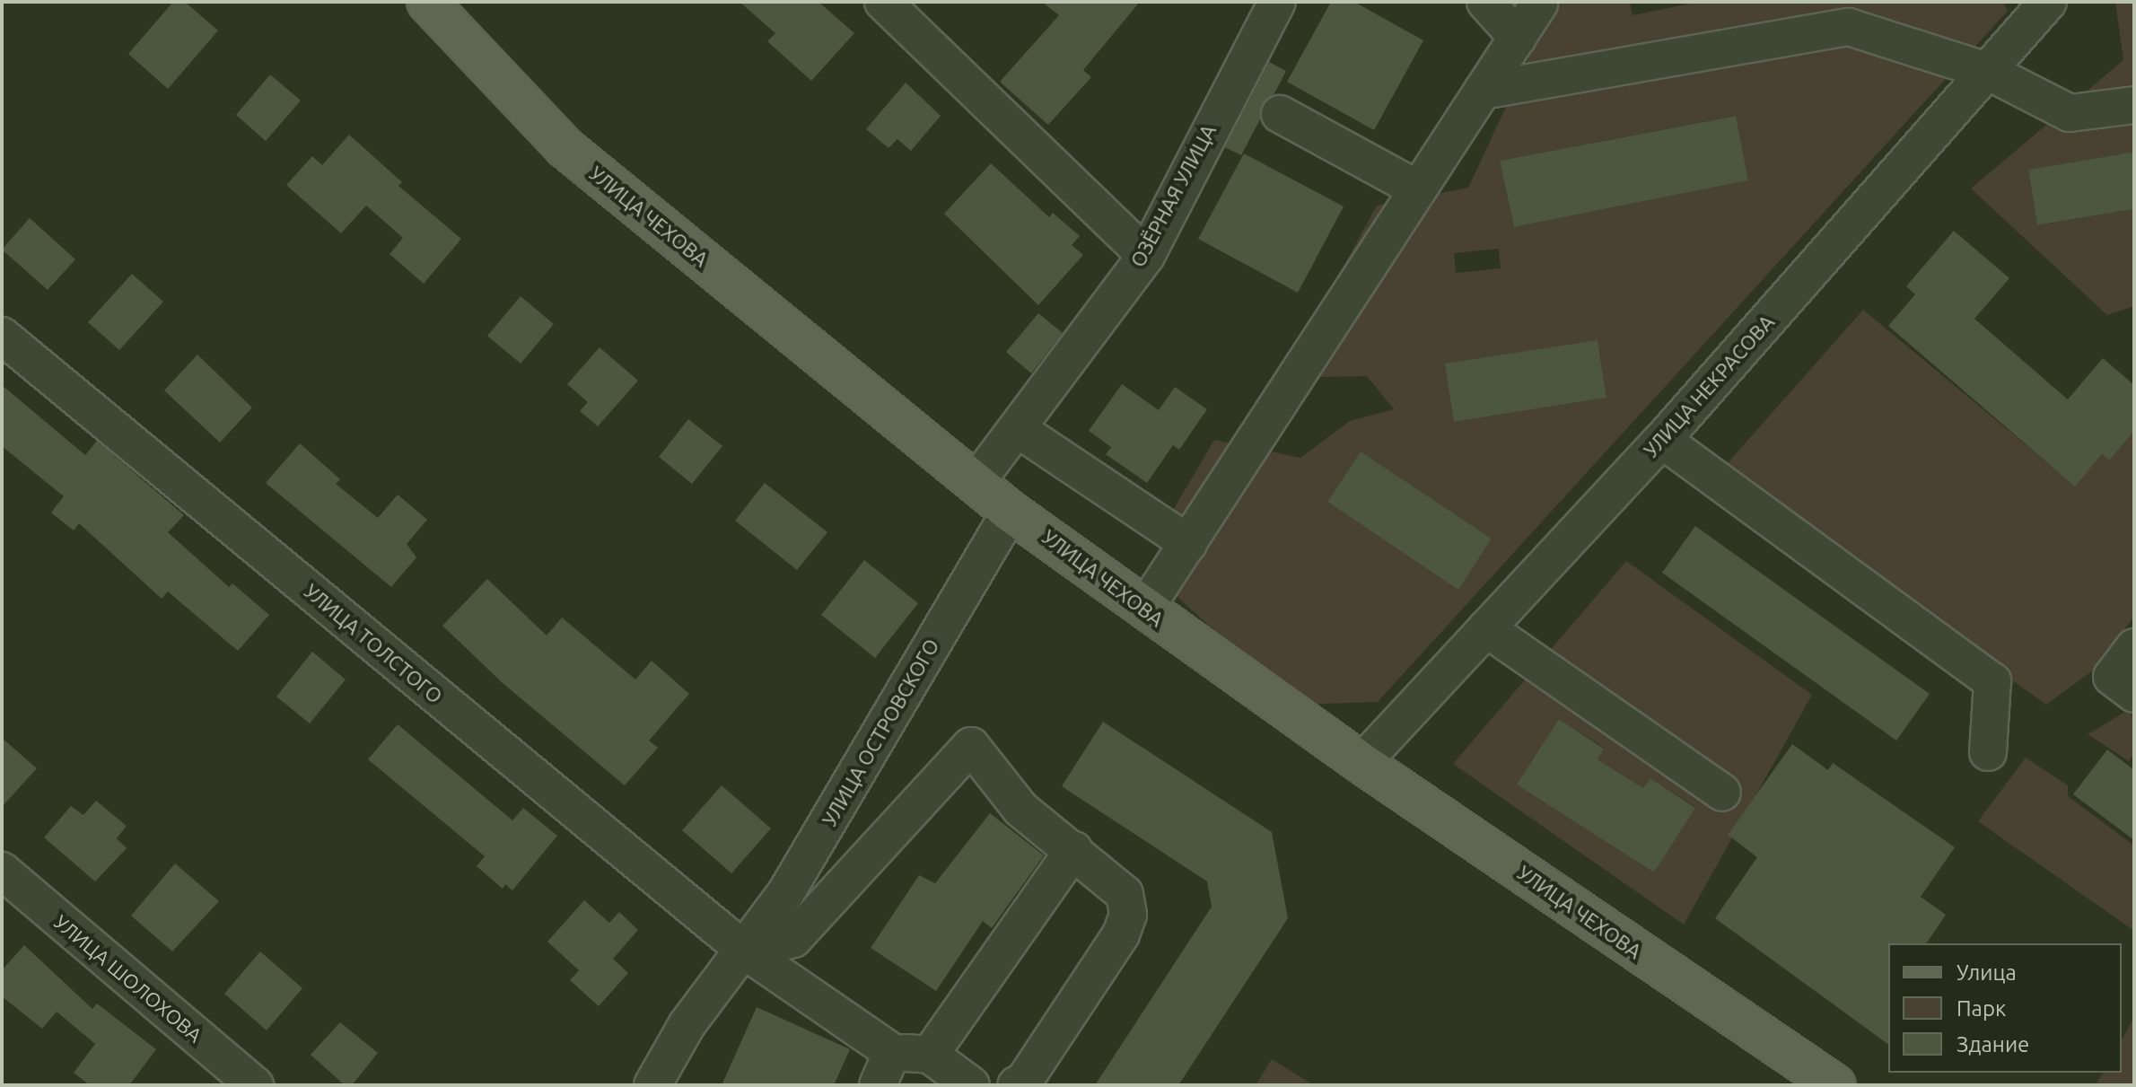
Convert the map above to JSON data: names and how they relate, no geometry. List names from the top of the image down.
{
  "streets": {
    "main road": ["УЛИЦА ЧЕХОВА"],
    "street": [
      "ОЗЁРНАЯ УЛИЦА",
      "УЛИЦА НЕКРАСОВА",
      "УЛИЦА ТОЛСТОГО",
      "УЛИЦА ОСТРОВСКОГО",
      "УЛИЦА ШОЛОХОВА"
    ]
  },
  "crossings": [
    ["ОЗЁРНАЯ УЛИЦА", "УЛИЦА ЧЕХОВА"],
    ["УЛИЦА ЧЕХОВА", "УЛИЦА НЕКРАСОВА"],
    ["УЛИЦА ЧЕХОВА", "УЛИЦА ОСТРОВСКОГО"],
    ["УЛИЦА ТОЛСТОГО", "УЛИЦА ОСТРОВСКОГО"]
  ],
  "legend": ["Улица", "Парк", "Здание"]
}
